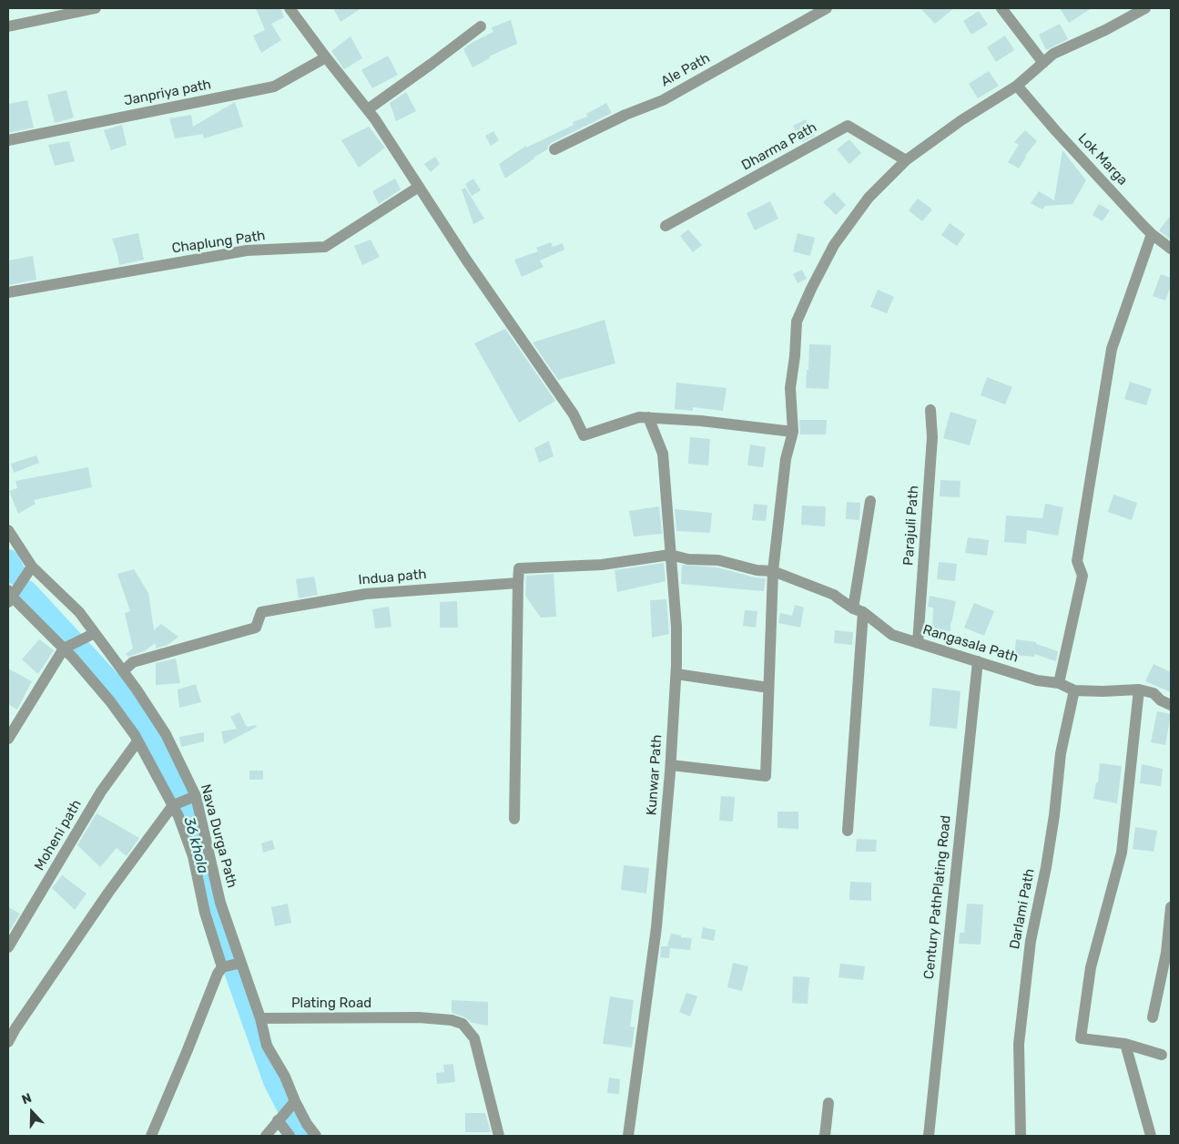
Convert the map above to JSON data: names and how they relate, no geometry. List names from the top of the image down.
{
  "streets": {
    "street": [
      "Ale Path",
      "Janpriya path",
      "Dharma Path",
      "Lok Marga",
      "Chaplung Path",
      "Parajuli Path",
      "Indua path",
      "Rangasala Path",
      "Kunwar Path",
      "Moheni path",
      "Nava Durga Path",
      "Century PathPlating Road",
      "Darlami Path",
      "Plating Road"
    ]
  },
  "crossings": [
    ["Parajuli Path", "Rangasala Path"],
    ["Indua path", "Nava Durga Path"],
    ["Rangasala Path", "Kunwar Path"],
    ["Rangasala Path", "Century PathPlating Road"],
    ["Rangasala Path", "Darlami Path"],
    ["Nava Durga Path", "Plating Road"]
  ],
  "water": ["36 khola"],
  "north": "top"
}
